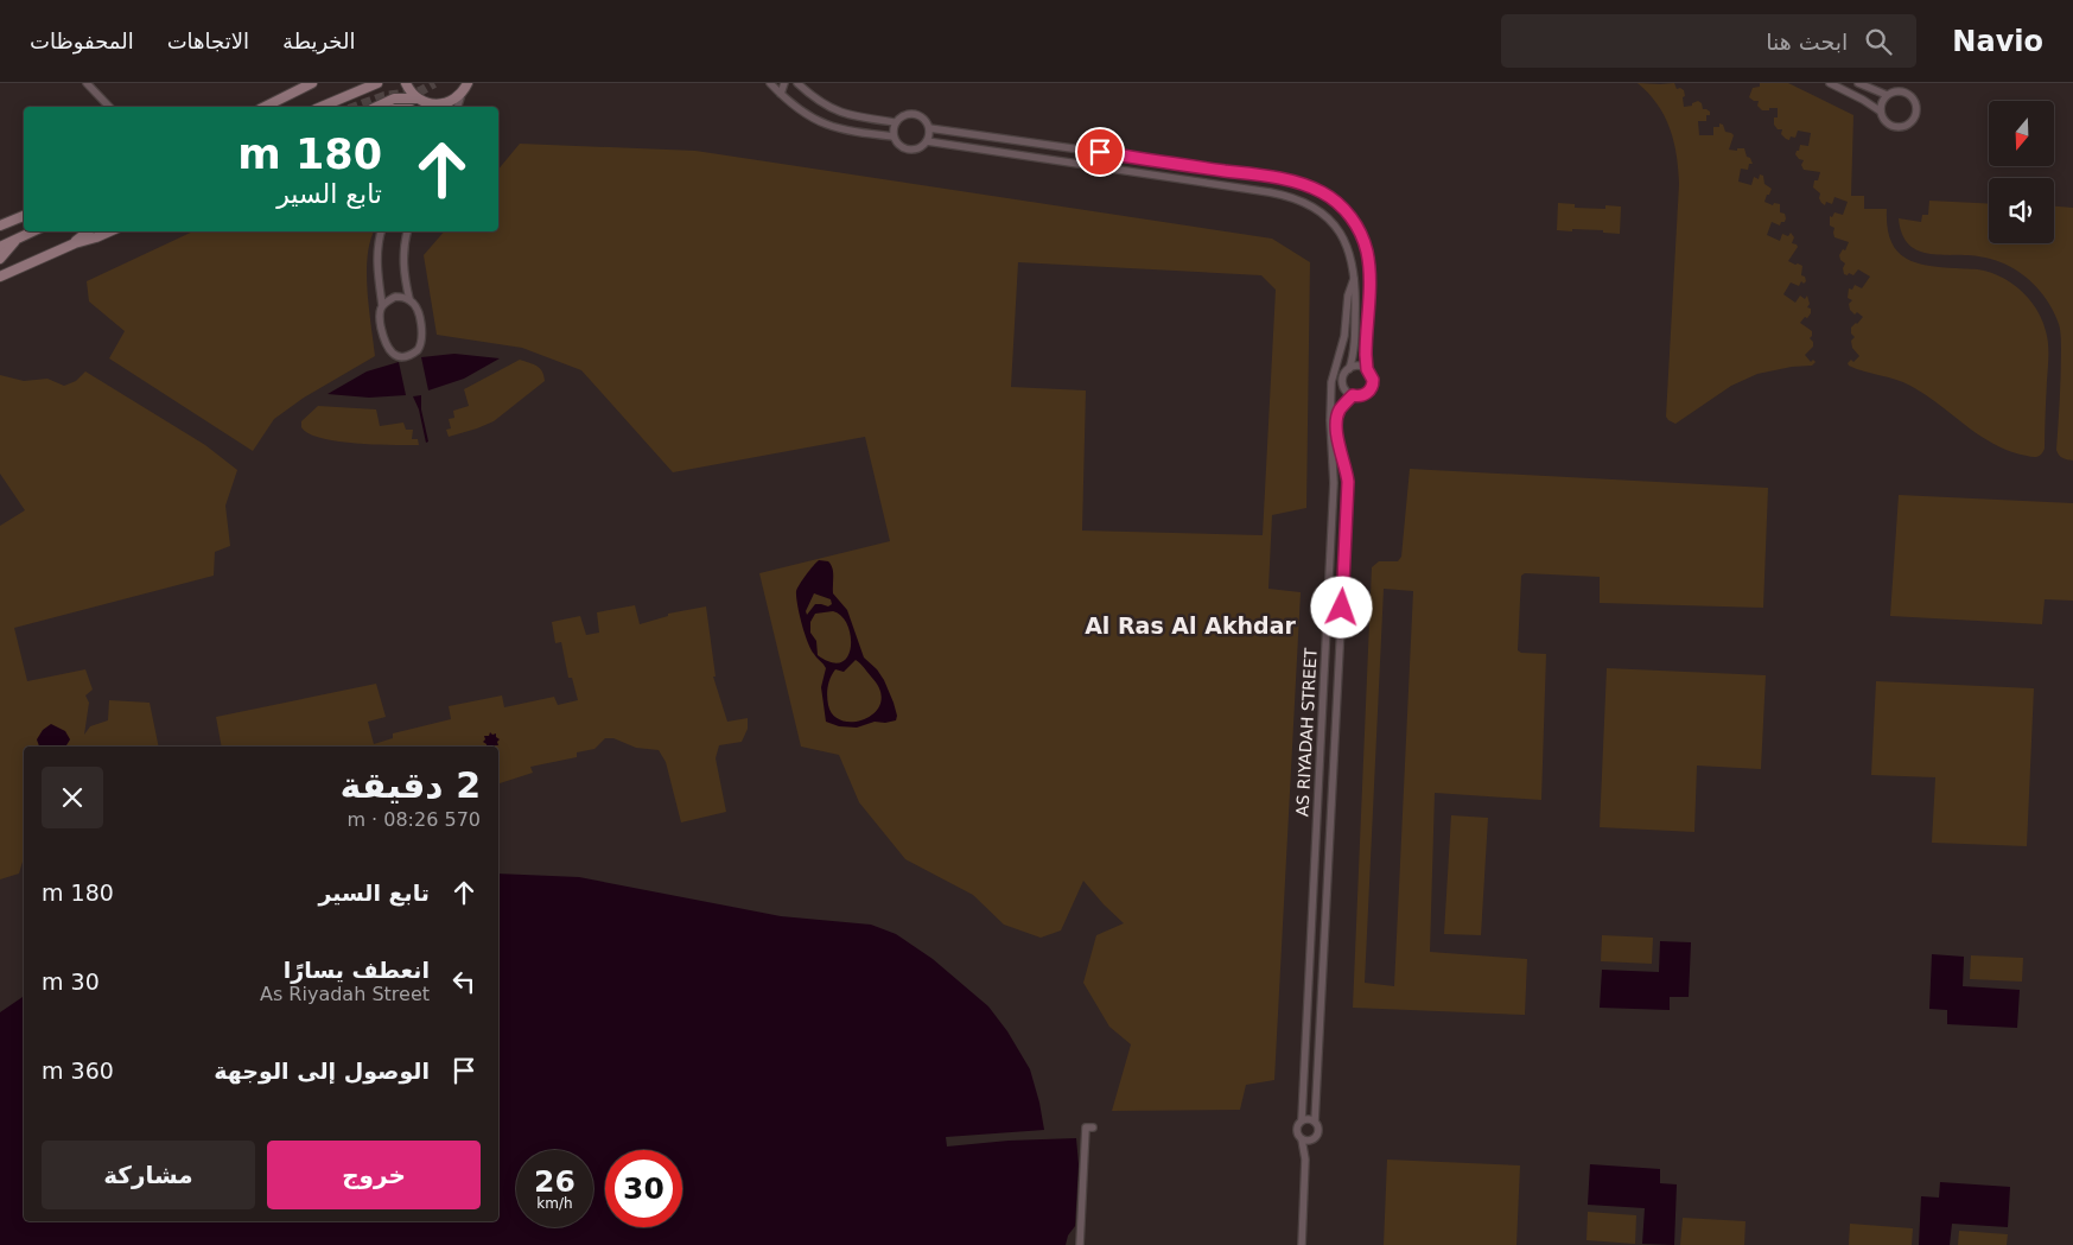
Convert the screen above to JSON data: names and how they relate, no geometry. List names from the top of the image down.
{
  "streets": {
    "street": ["AS RIYADAH STREET"]
  },
  "districts": ["Al Ras Al Akhdar"],
  "north": "bottom",
  "page": {
    "header": "Navio",
    "search": "ابحث هنا",
    "nav": ["الخريطة", "الاتجاهات", "المحفوظات"],
    "turn": ["180 m", "تابع السير"],
    "heading": ["2 دقيقة", "570 m · 08:26"],
    "list": [
      {
        "name": "تابع السير",
        "value": "180 m"
      },
      {
        "name": "انعطف يسارًا",
        "note": "As Riyadah Street",
        "value": "30 m"
      },
      {
        "name": "الوصول إلى الوجهة",
        "value": "360 m"
      }
    ],
    "buttons": ["خروج", "مشاركة"],
    "speed": "26 km/h",
    "limit": "30"
  }
}
